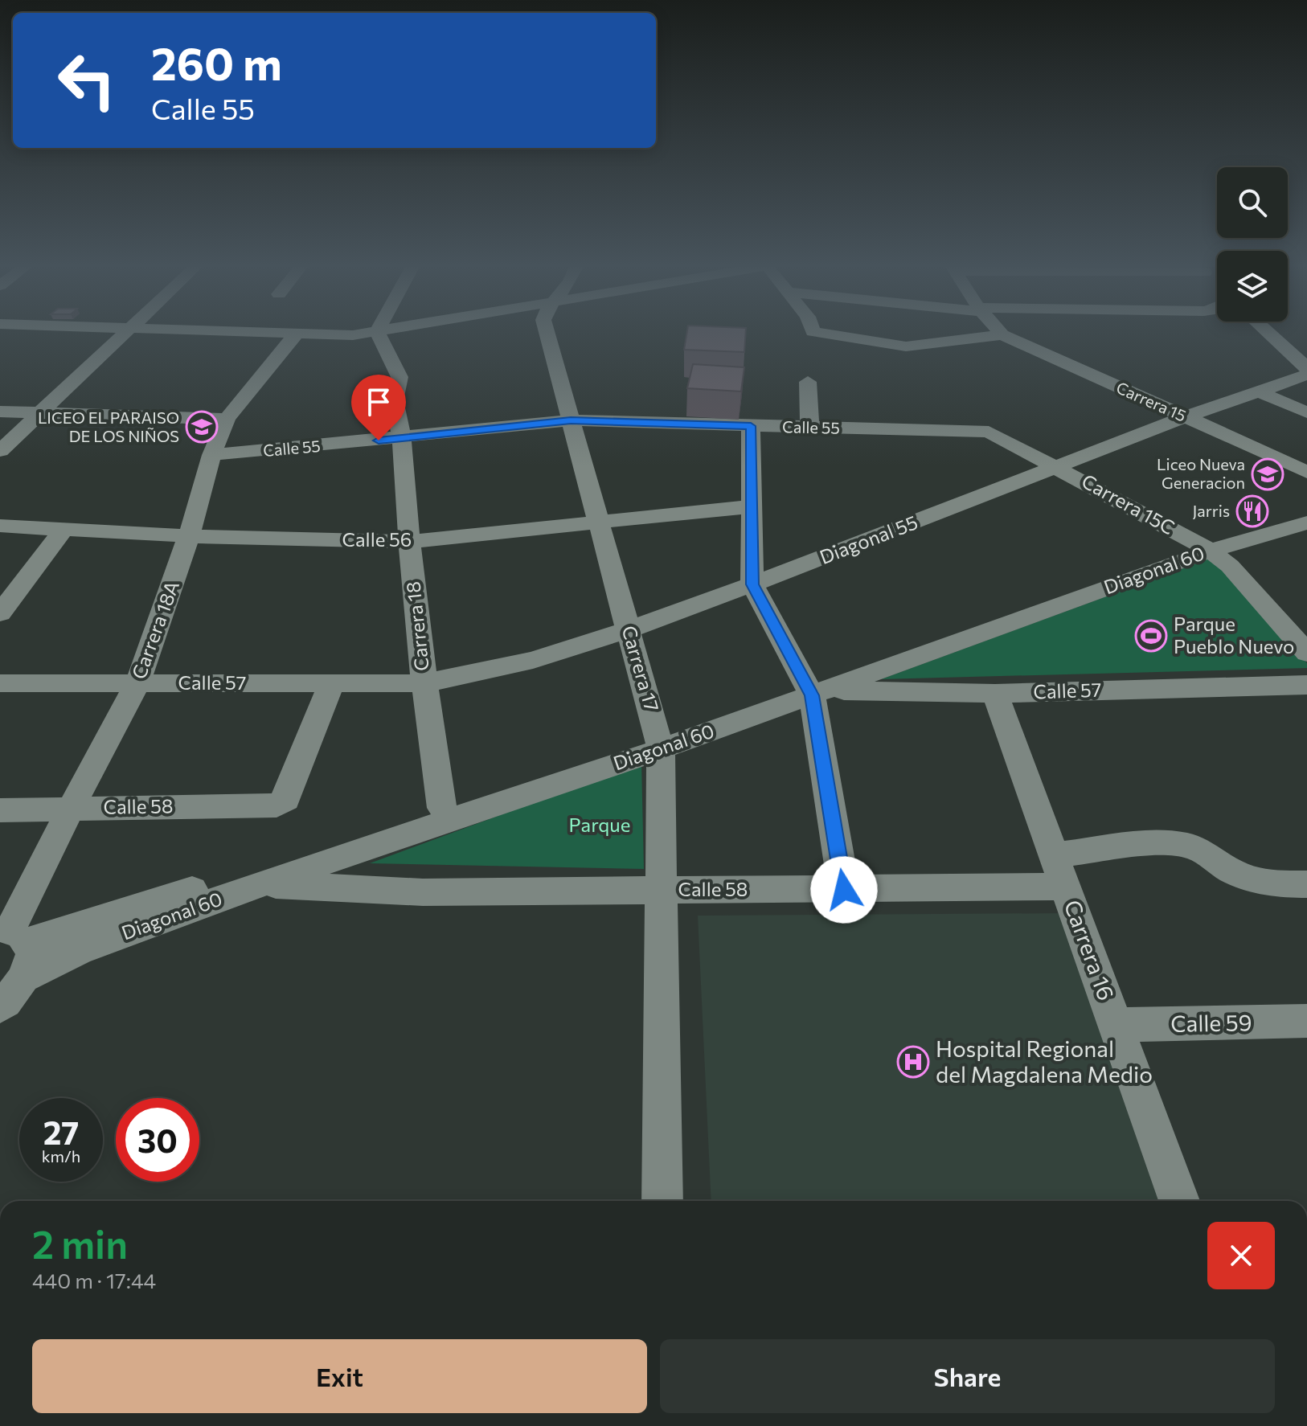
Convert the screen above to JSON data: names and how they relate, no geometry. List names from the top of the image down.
{
  "streets": {
    "street": [
      "Carrera 15",
      "Calle 55",
      "Carrera 15C",
      "Calle 56",
      "Diagonal 55",
      "Diagonal 60",
      "Carrera 18",
      "Carrera 18A",
      "Carrera 17",
      "Calle 57",
      "Calle 58",
      "Carrera 16",
      "Calle 59"
    ]
  },
  "crossings": [
    ["Carrera 15", "Diagonal 55"],
    ["Calle 55", "Carrera 15C"],
    ["Calle 55", "Carrera 18"],
    ["Calle 55", "Carrera 18A"],
    ["Calle 55", "Carrera 17"],
    ["Carrera 15C", "Diagonal 55"],
    ["Carrera 15C", "Diagonal 60"],
    ["Calle 56", "Carrera 18"],
    ["Calle 56", "Carrera 18A"],
    ["Calle 56", "Carrera 17"],
    ["Diagonal 55", "Carrera 18"],
    ["Diagonal 55", "Carrera 17"],
    ["Diagonal 55", "Calle 57"],
    ["Diagonal 60", "Carrera 18"],
    ["Diagonal 60", "Carrera 18A"],
    ["Diagonal 60", "Carrera 17"],
    ["Diagonal 60", "Calle 57"],
    ["Diagonal 60", "Calle 58"],
    ["Carrera 18", "Calle 57"],
    ["Carrera 18A", "Calle 57"],
    ["Carrera 18A", "Calle 58"],
    ["Carrera 17", "Calle 58"],
    ["Calle 57", "Calle 58"],
    ["Calle 57", "Carrera 16"],
    ["Calle 58", "Carrera 16"],
    ["Carrera 16", "Calle 59"]
  ],
  "parks": ["Parque"],
  "places": {
    "school or university": ["LICEO EL PARAISO DE LOS NIÑOS", "Liceo Nueva Generacion"],
    "restaurant": ["Jarris"],
    "sports": ["Parque Pueblo Nuevo"],
    "hospital": ["Hospital Regional del Magdalena Medio"]
  },
  "page": {
    "turn": ["260 m", "Calle 55"],
    "speed": "27 km/h",
    "limit": "30",
    "heading": ["2 min", "440 m · 17:44"],
    "buttons": ["Exit", "Share"]
  }
}
